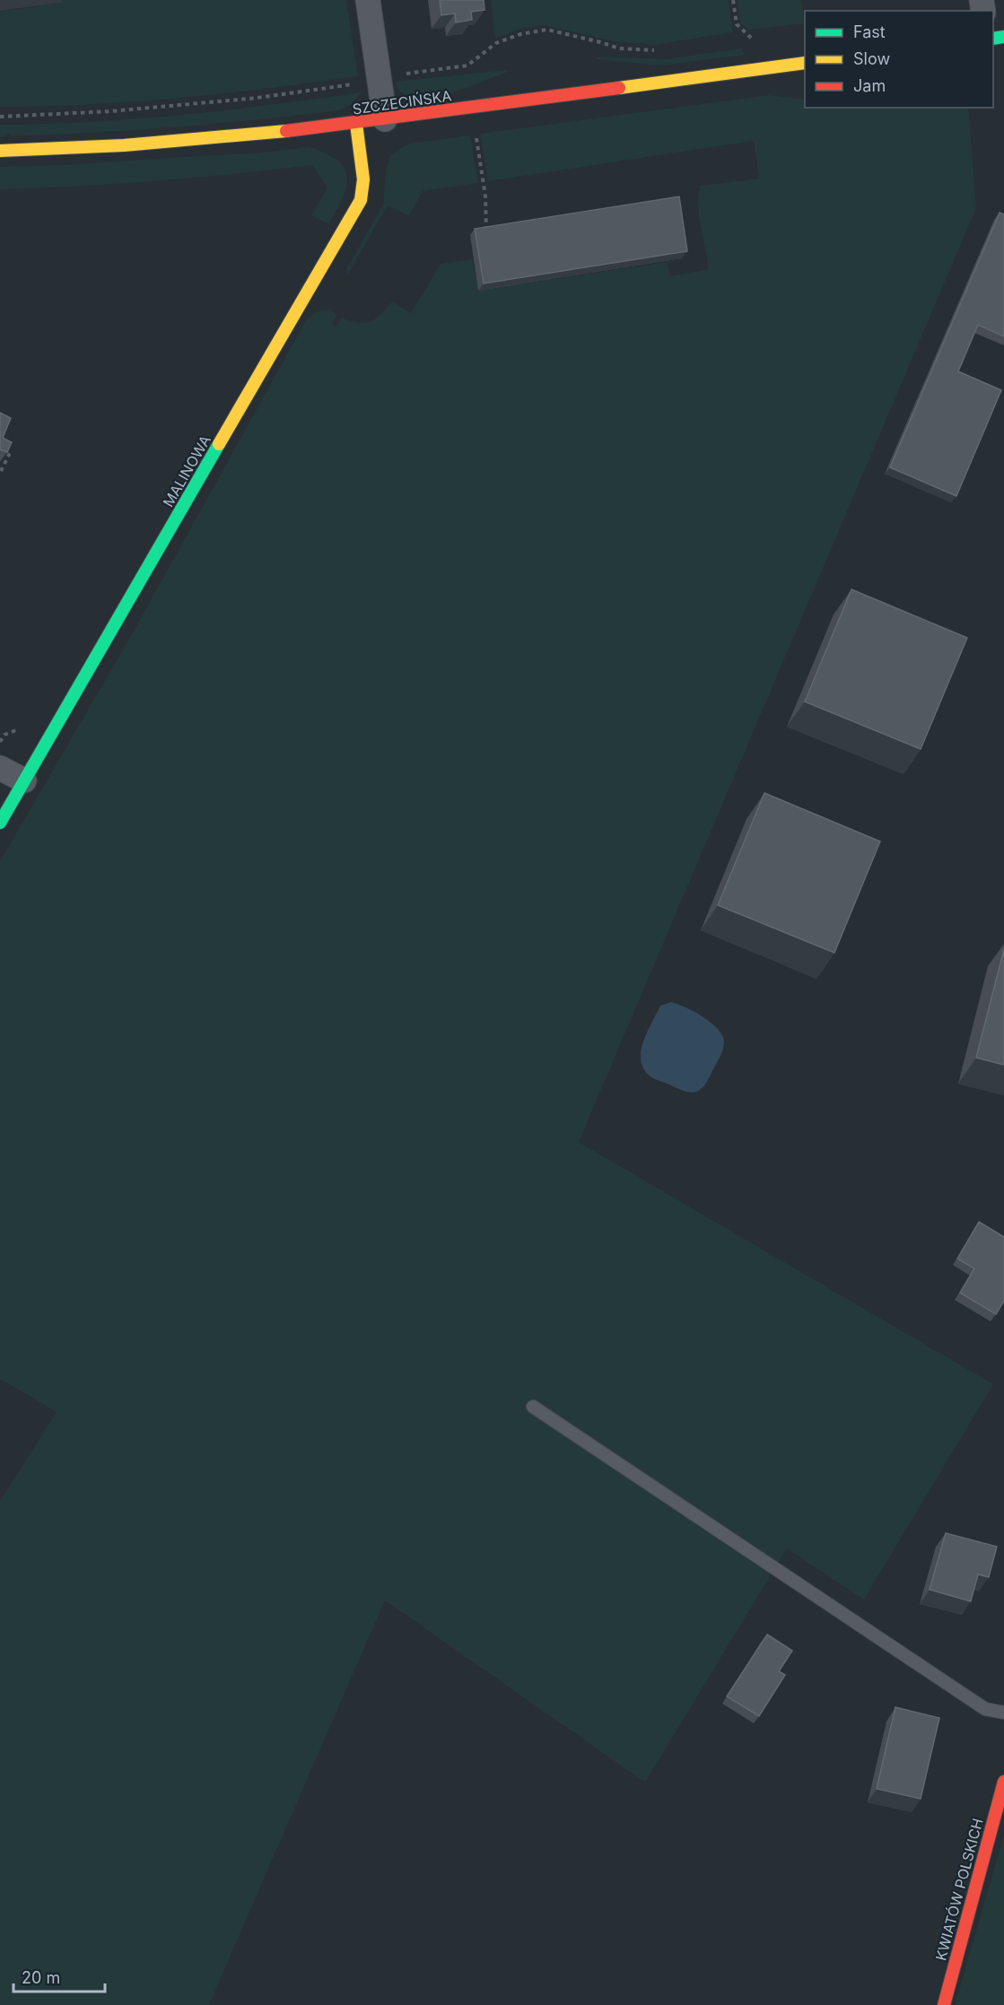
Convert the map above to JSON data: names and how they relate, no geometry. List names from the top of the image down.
{
  "streets": {
    "street": ["SZCZECIŃSKA", "MALINOWA", "KWIATÓW POLSKICH"]
  },
  "crossings": [
    ["SZCZECIŃSKA", "MALINOWA"]
  ],
  "legend": ["Fast", "Slow", "Jam"],
  "scale_bar": "20 m"
}
